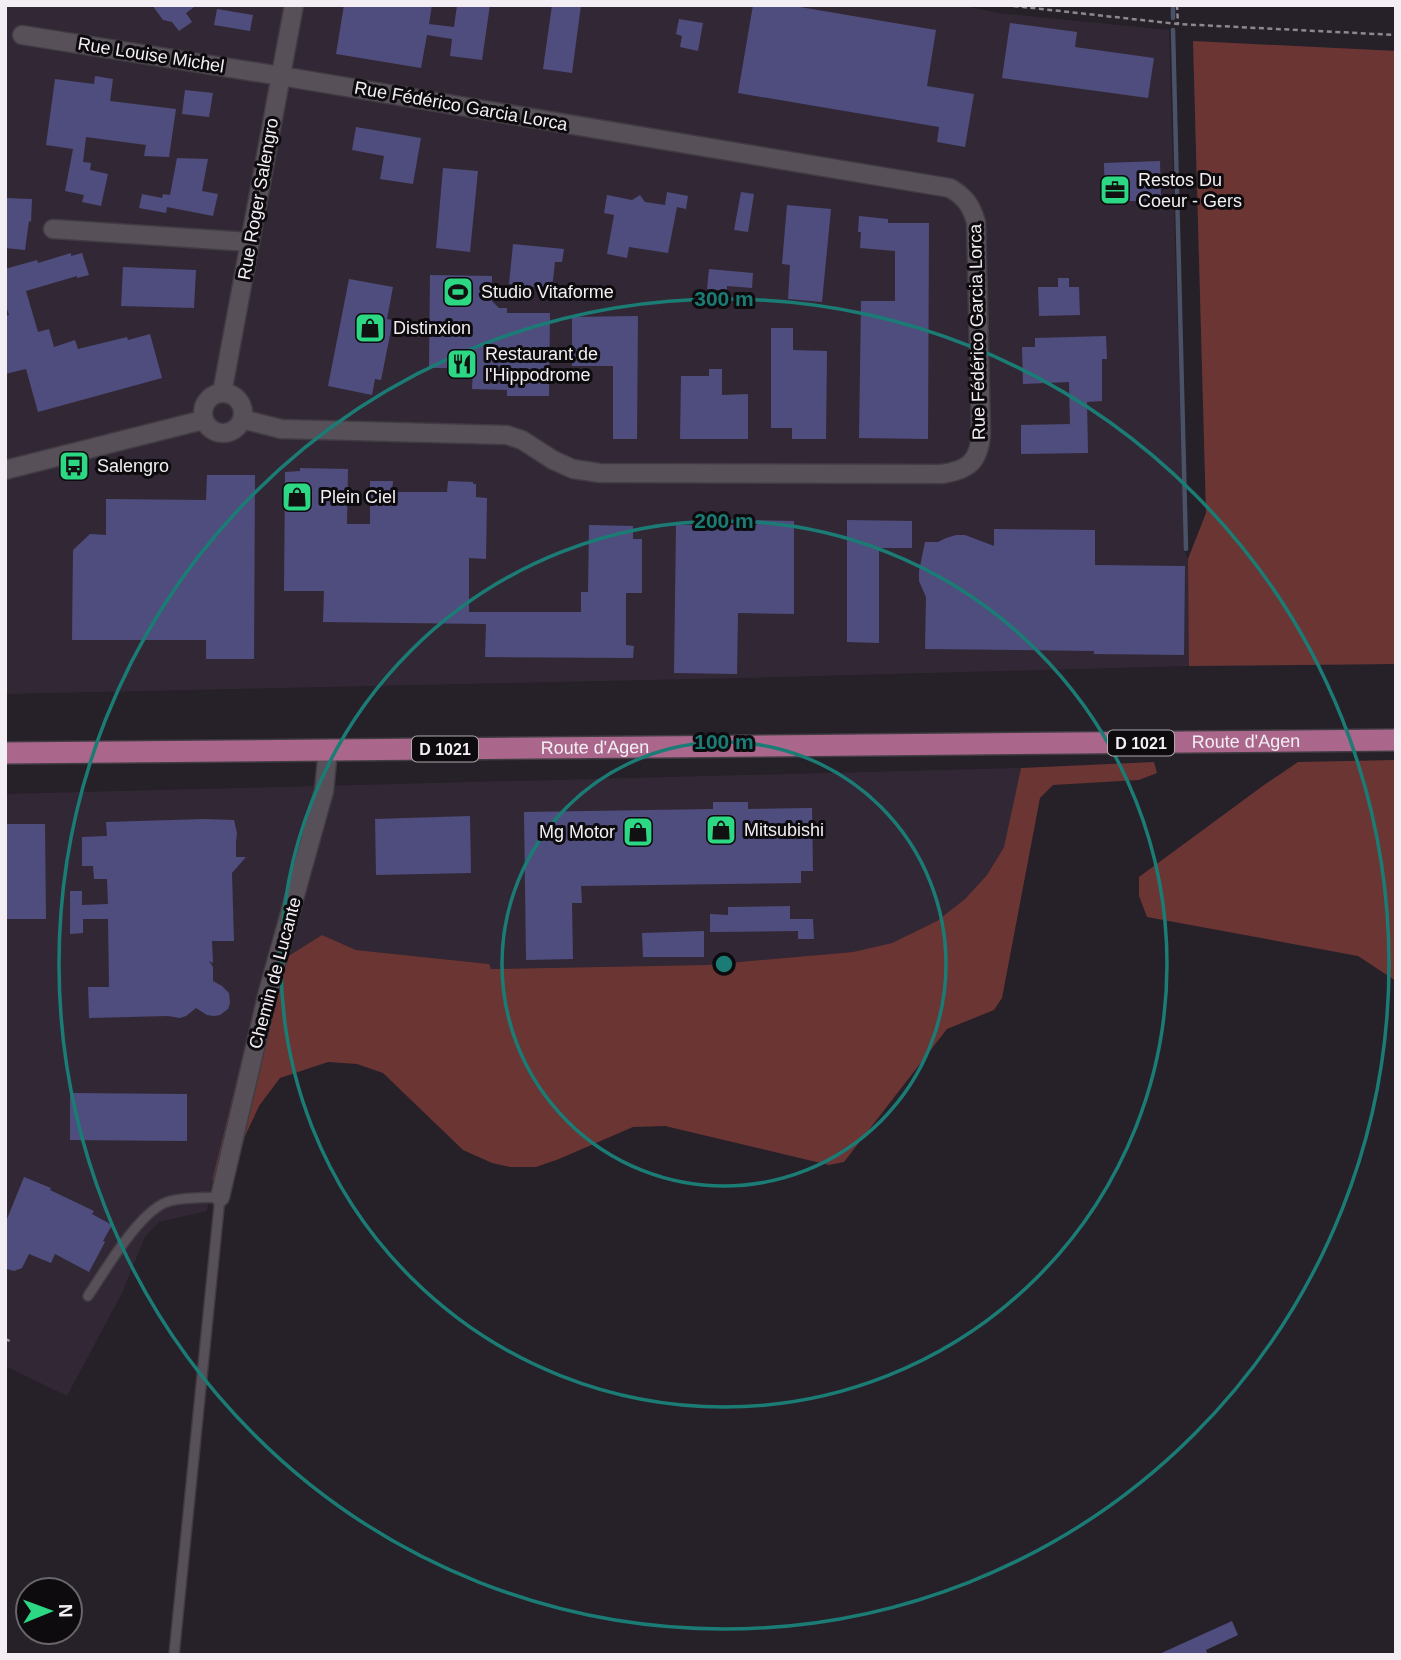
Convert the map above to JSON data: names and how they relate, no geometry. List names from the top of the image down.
{
  "streets": {
    "main road": ["Route d'Agen", "D 1021"],
    "street": [
      "Rue Louise Michel",
      "Rue Fédérico Garcia Lorca",
      "Rue Roger Salengro",
      "Chemin de Lucante"
    ]
  },
  "crossings": [
    ["Rue Louise Michel", "Rue Fédérico Garcia Lorca"],
    ["Rue Louise Michel", "Rue Roger Salengro"],
    ["Rue Fédérico Garcia Lorca", "Rue Roger Salengro"],
    ["Route d'Agen", "Chemin de Lucante"]
  ],
  "places": {
    "office": ["Restos Du Coeur - Gers"],
    "sports": ["Studio Vitaforme"],
    "shop": [
      "Distinxion",
      "Plein Ciel",
      "Mitsubishi",
      "Mg Motor"
    ],
    "restaurant": ["Restaurant de l'Hippodrome"],
    "bus stop": ["Salengro"]
  },
  "north": "right",
  "rings": ["300 m", "200 m", "100 m"]
}
